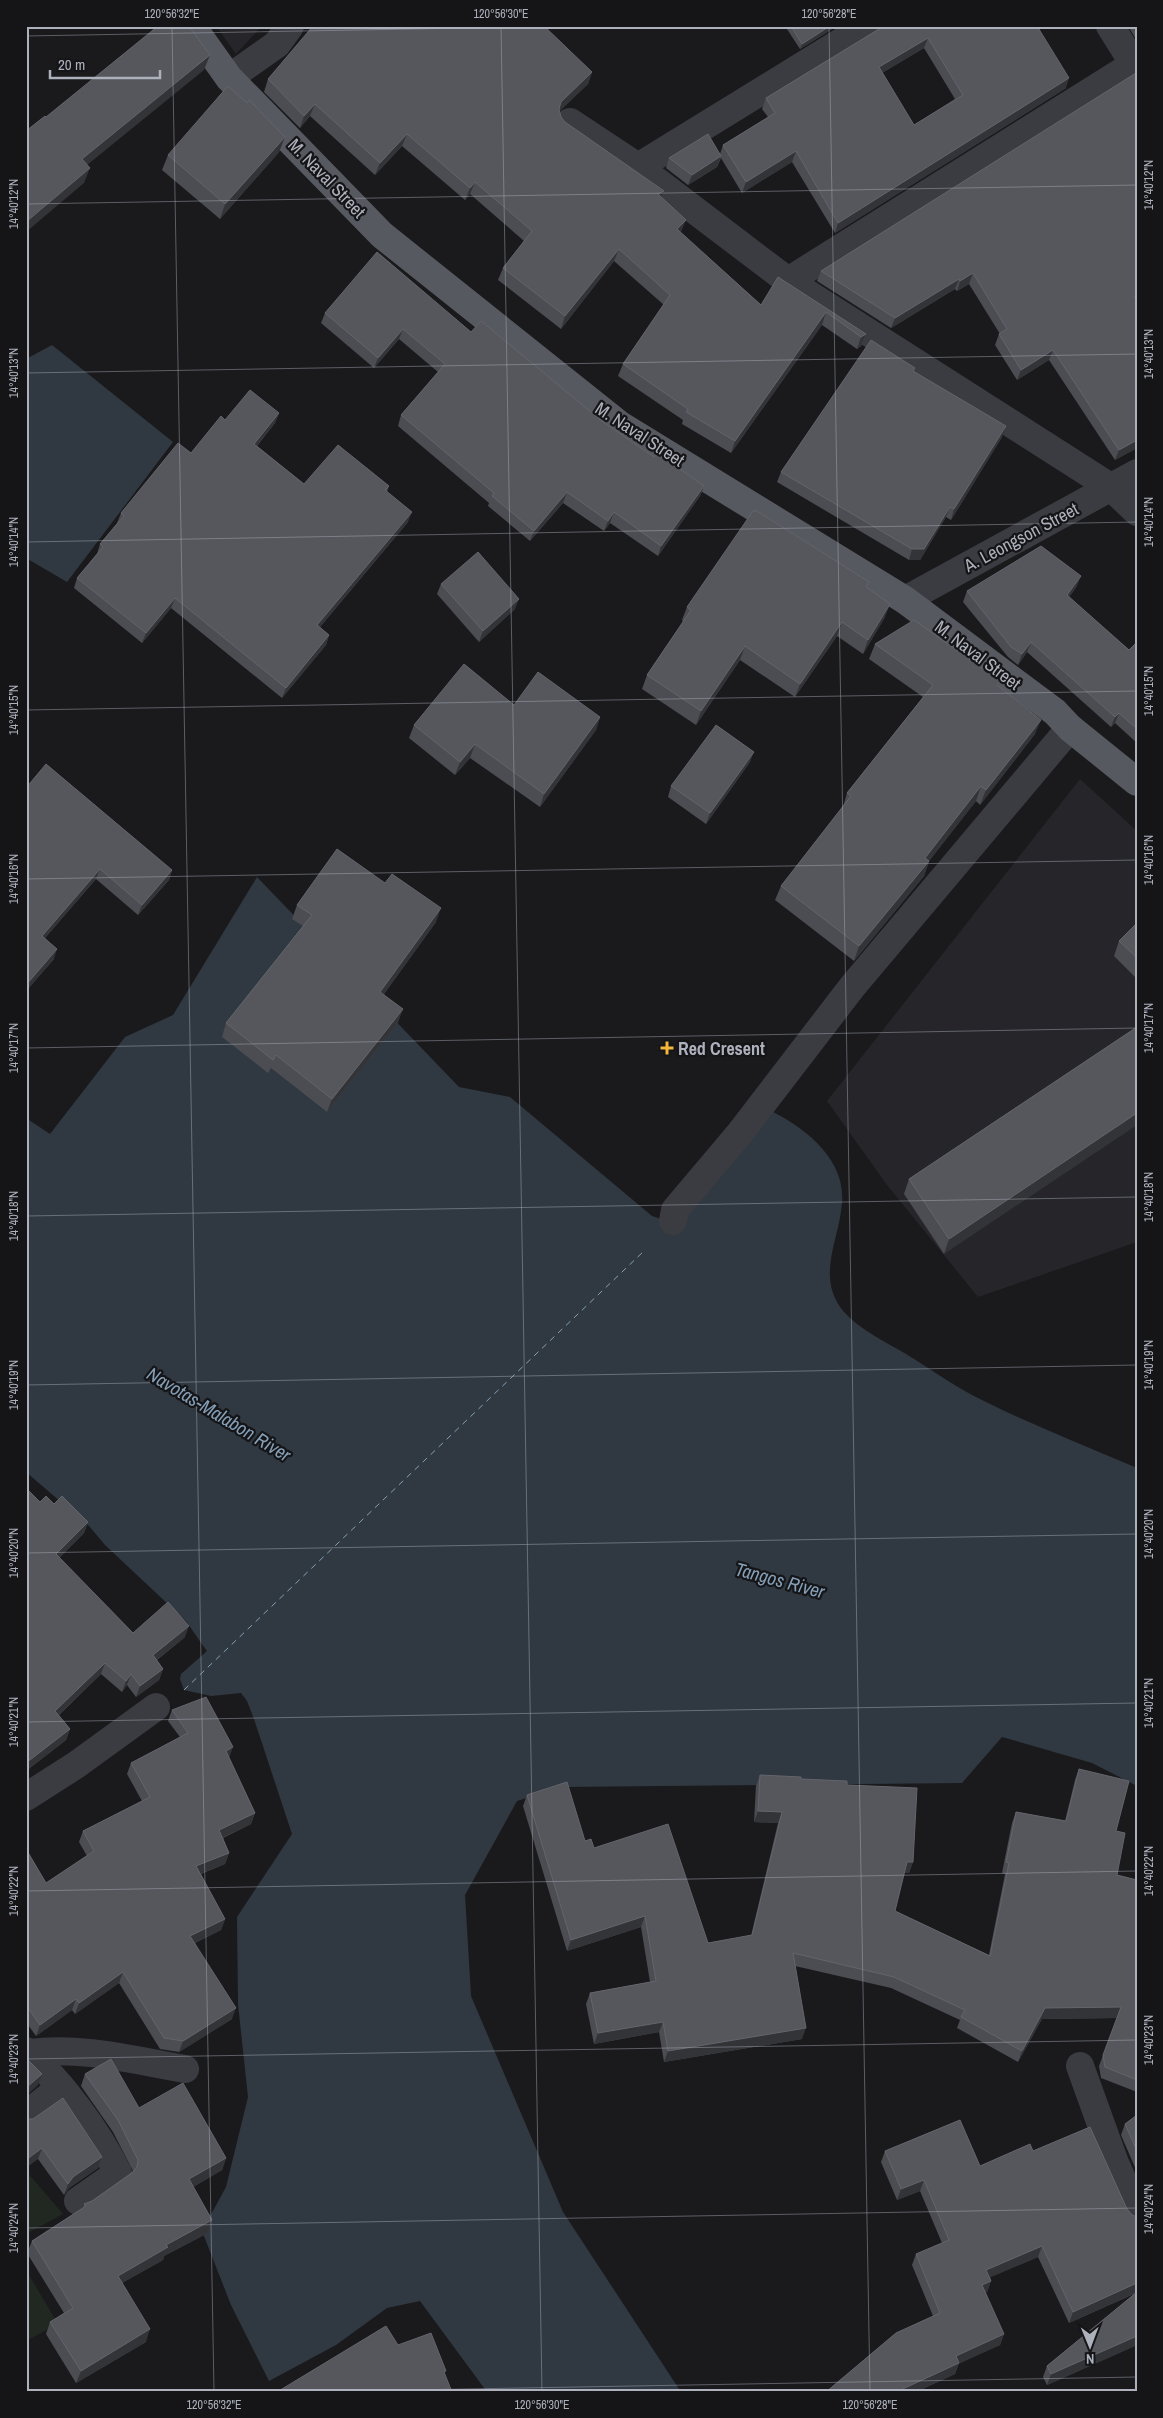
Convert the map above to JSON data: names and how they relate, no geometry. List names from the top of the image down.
{
  "streets": {
    "main road": ["M. Naval Street"],
    "street": ["A. Leongson Street"]
  },
  "crossings": [
    ["M. Naval Street", "A. Leongson Street"]
  ],
  "water": ["Navotas-Malabon River", "Tangos River"],
  "places": {
    "health": ["Red Cresent"]
  },
  "scale_bar": "20 m",
  "north": "bottom",
  "coordinates": [
    "120°56'32\"E",
    "120°56'30\"E",
    "120°56'28\"E",
    "14°40'12\"N",
    "14°40'13\"N",
    "14°40'14\"N",
    "14°40'15\"N",
    "14°40'16\"N",
    "14°40'17\"N",
    "14°40'18\"N",
    "14°40'19\"N",
    "14°40'20\"N",
    "14°40'21\"N",
    "14°40'22\"N",
    "14°40'23\"N",
    "14°40'24\"N"
  ]
}
